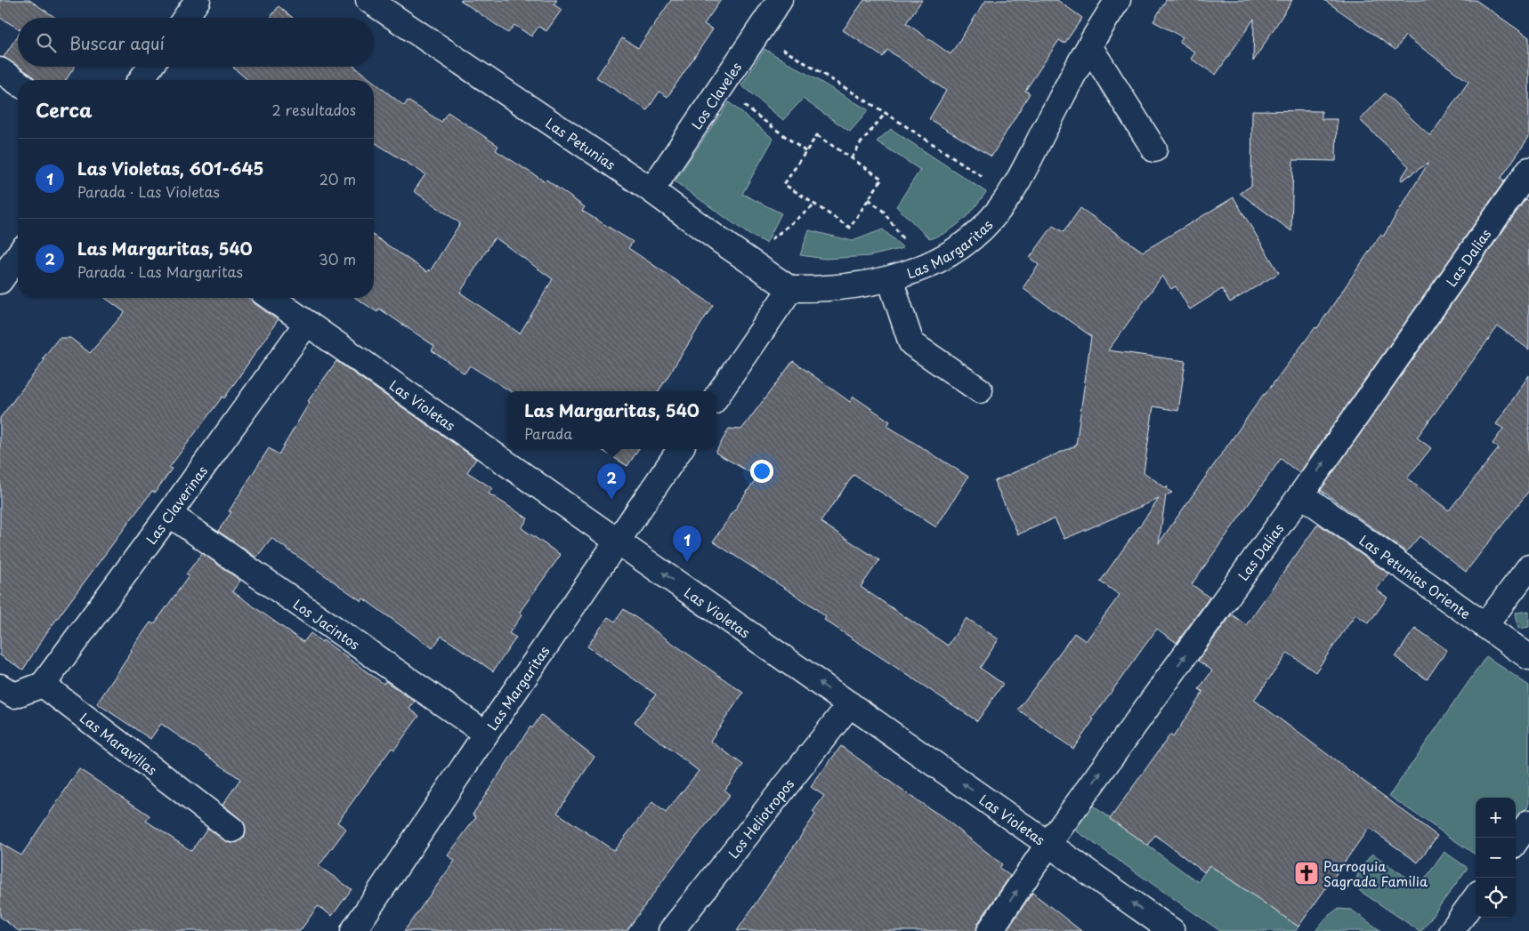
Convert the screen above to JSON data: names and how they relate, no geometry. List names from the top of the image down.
{
  "streets": {
    "street": [
      "Los Claveles",
      "Las Petunias",
      "Las Margaritas",
      "Las Dalias",
      "Las Violetas",
      "Las Claverinas",
      "Las Petunias Oriente",
      "Los Jacintos",
      "Las Maravillas",
      "Los Heliotropos"
    ]
  },
  "crossings": [
    ["Los Claveles", "Las Petunias"],
    ["Las Petunias", "Las Margaritas"],
    ["Las Margaritas", "Las Violetas"],
    ["Las Margaritas", "Los Jacintos"],
    ["Las Dalias", "Las Violetas"],
    ["Las Dalias", "Las Petunias Oriente"],
    ["Las Violetas", "Las Claverinas"],
    ["Las Violetas", "Los Heliotropos"],
    ["Las Claverinas", "Los Jacintos"],
    ["Las Claverinas", "Las Maravillas"]
  ],
  "one_way": ["Las Dalias", "Las Violetas"],
  "places": {
    "church": ["Parroquia Sagrada Familia"]
  },
  "page": {
    "search": "Buscar aquí",
    "heading": ["Cerca", "2 resultados"],
    "list": [
      {
        "mark": "1",
        "name": "Las Violetas, 601-645",
        "note": "Parada · Las Violetas",
        "value": "20 m"
      },
      {
        "mark": "2",
        "name": "Las Margaritas, 540",
        "note": "Parada · Las Margaritas",
        "value": "30 m"
      }
    ],
    "popup": ["Las Margaritas, 540", "Parada"],
    "pins": ["2", "1"],
    "map_buttons": ["+", "−"]
  }
}
